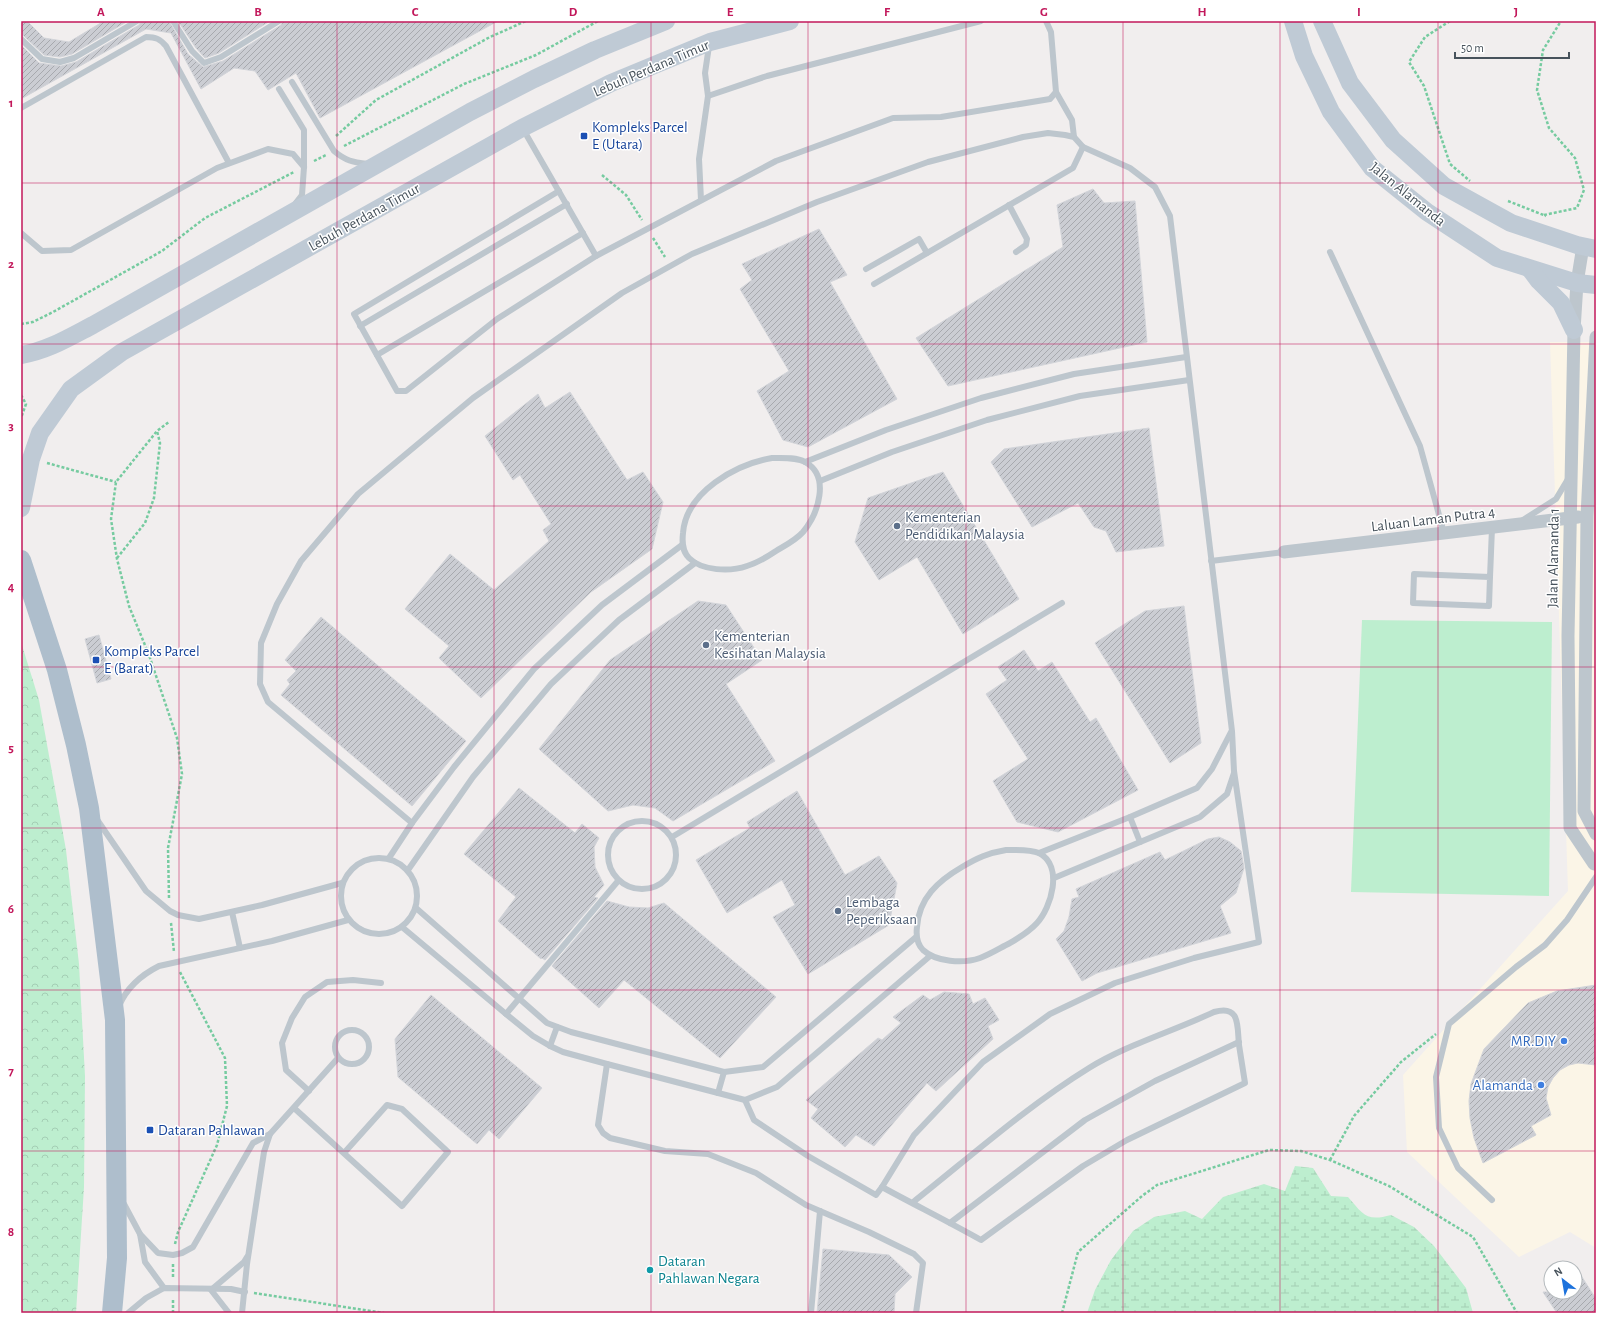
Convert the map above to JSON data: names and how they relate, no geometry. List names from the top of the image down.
{
  "streets": {
    "main road": ["Lebuh Perdana Timur", "Jalan Alamanda"],
    "street": ["Laluan Laman Putra 4", "Jalan Alamanda 1"]
  },
  "crossings": [
    ["Jalan Alamanda", "Jalan Alamanda 1"],
    ["Laluan Laman Putra 4", "Jalan Alamanda 1"]
  ],
  "places": {
    "transit": ["Kompleks Parcel E (Utara)", "Kompleks Parcel E (Barat)", "Dataran Pahlawan"],
    "other": [
      "Kementerian Pendidikan Malaysia",
      "Kementerian Kesihatan Malaysia",
      "Lembaga Peperiksaan",
      "MR.DIY",
      "Alamanda",
      "Dataran Pahlawan Negara"
    ]
  },
  "scale_bar": "50 m",
  "north": "top left",
  "grid": {
    "columns": [
      "A",
      "B",
      "C",
      "D",
      "E",
      "F",
      "G",
      "H",
      "I",
      "J"
    ],
    "rows": [
      "1",
      "2",
      "3",
      "4",
      "5",
      "6",
      "7",
      "8"
    ]
  }
}
